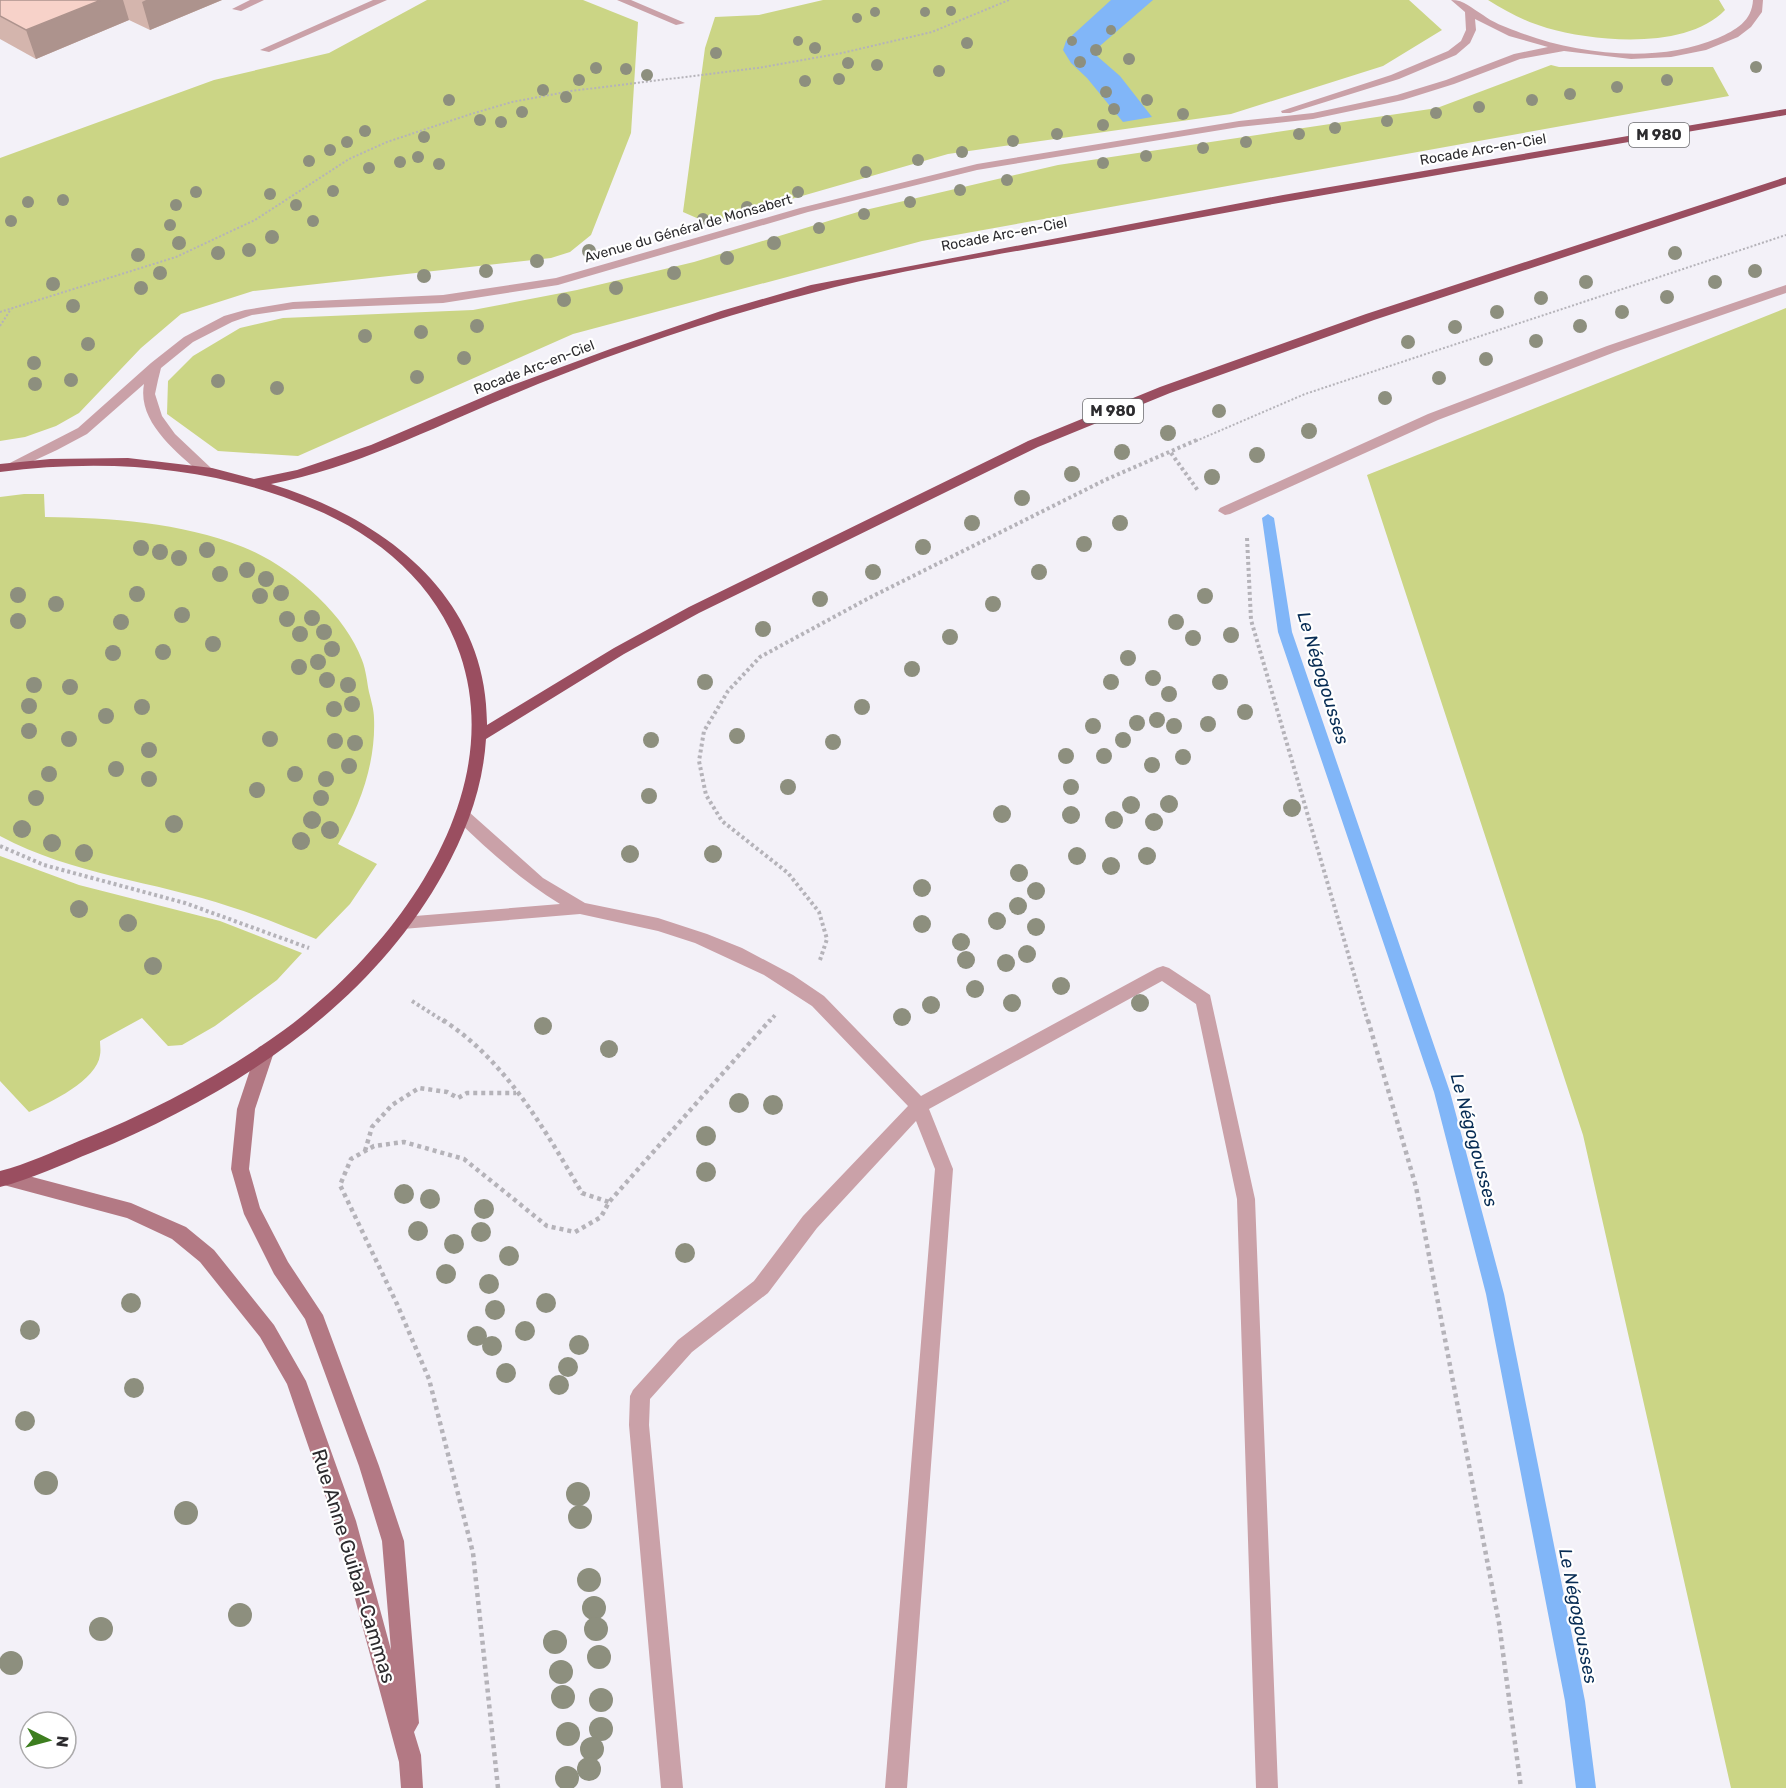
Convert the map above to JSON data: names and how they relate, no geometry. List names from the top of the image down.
{
  "streets": {
    "highway": ["M 980", "Rocade Arc-en-Ciel"],
    "main road": ["Rue Anne Guibal-Cammas"],
    "street": ["Avenue du Général de Monsabert"]
  },
  "water": ["Le Négogousses"],
  "north": "right"
}
